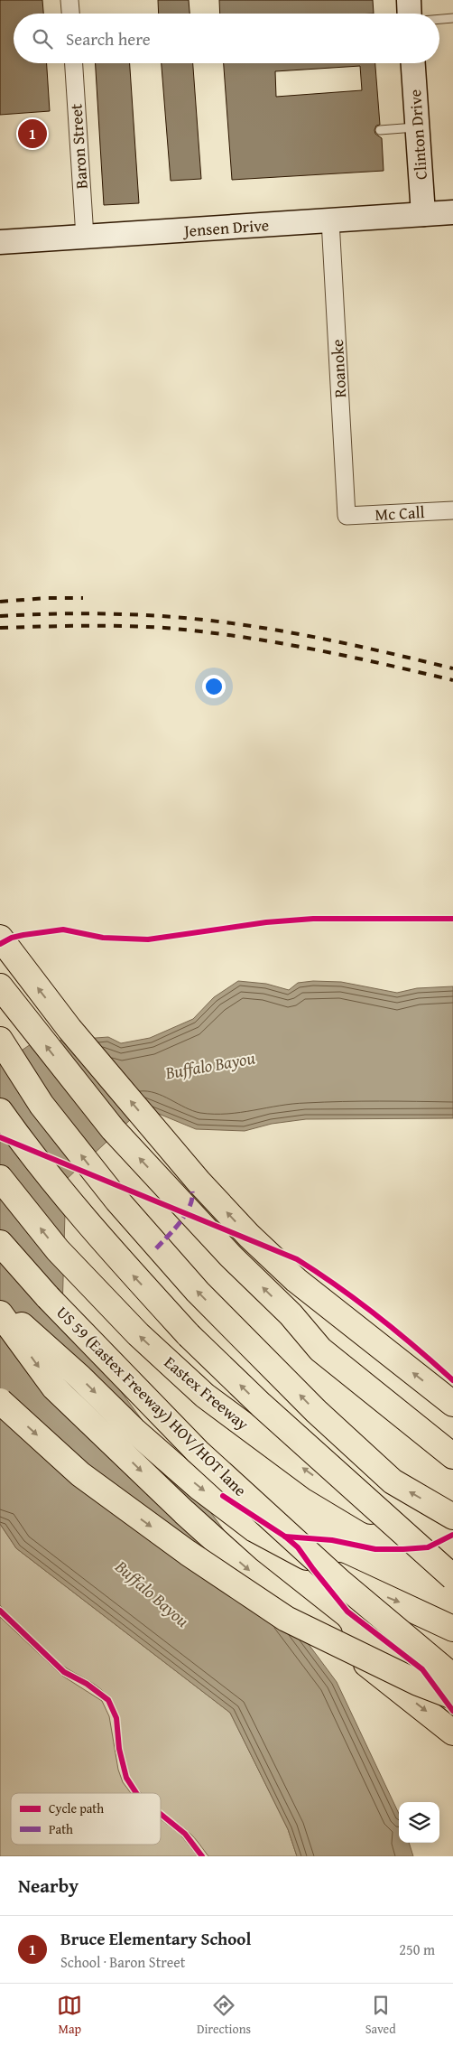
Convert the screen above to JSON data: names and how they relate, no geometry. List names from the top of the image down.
{
  "streets": {
    "highway": ["Eastex Freeway", "US 59 (Eastex Freeway) HOV/HOT lane"],
    "main road": ["Clinton Drive", "Jensen Drive"],
    "street": ["Baron Street", "Roanoke", "Mc Call"]
  },
  "crossings": [
    ["Clinton Drive", "Jensen Drive"],
    ["Baron Street", "Jensen Drive"],
    ["Jensen Drive", "Roanoke"],
    ["Roanoke", "Mc Call"]
  ],
  "water": ["Buffalo Bayou"],
  "legend": ["Cycle path", "Path"],
  "page": {
    "search": "Search here",
    "pins": "1",
    "heading": "Nearby",
    "list": [
      {
        "mark": "1",
        "name": "Bruce Elementary School",
        "note": "School · Baron Street",
        "value": "250 m"
      }
    ],
    "nav": ["Map", "Directions", "Saved"]
  }
}
